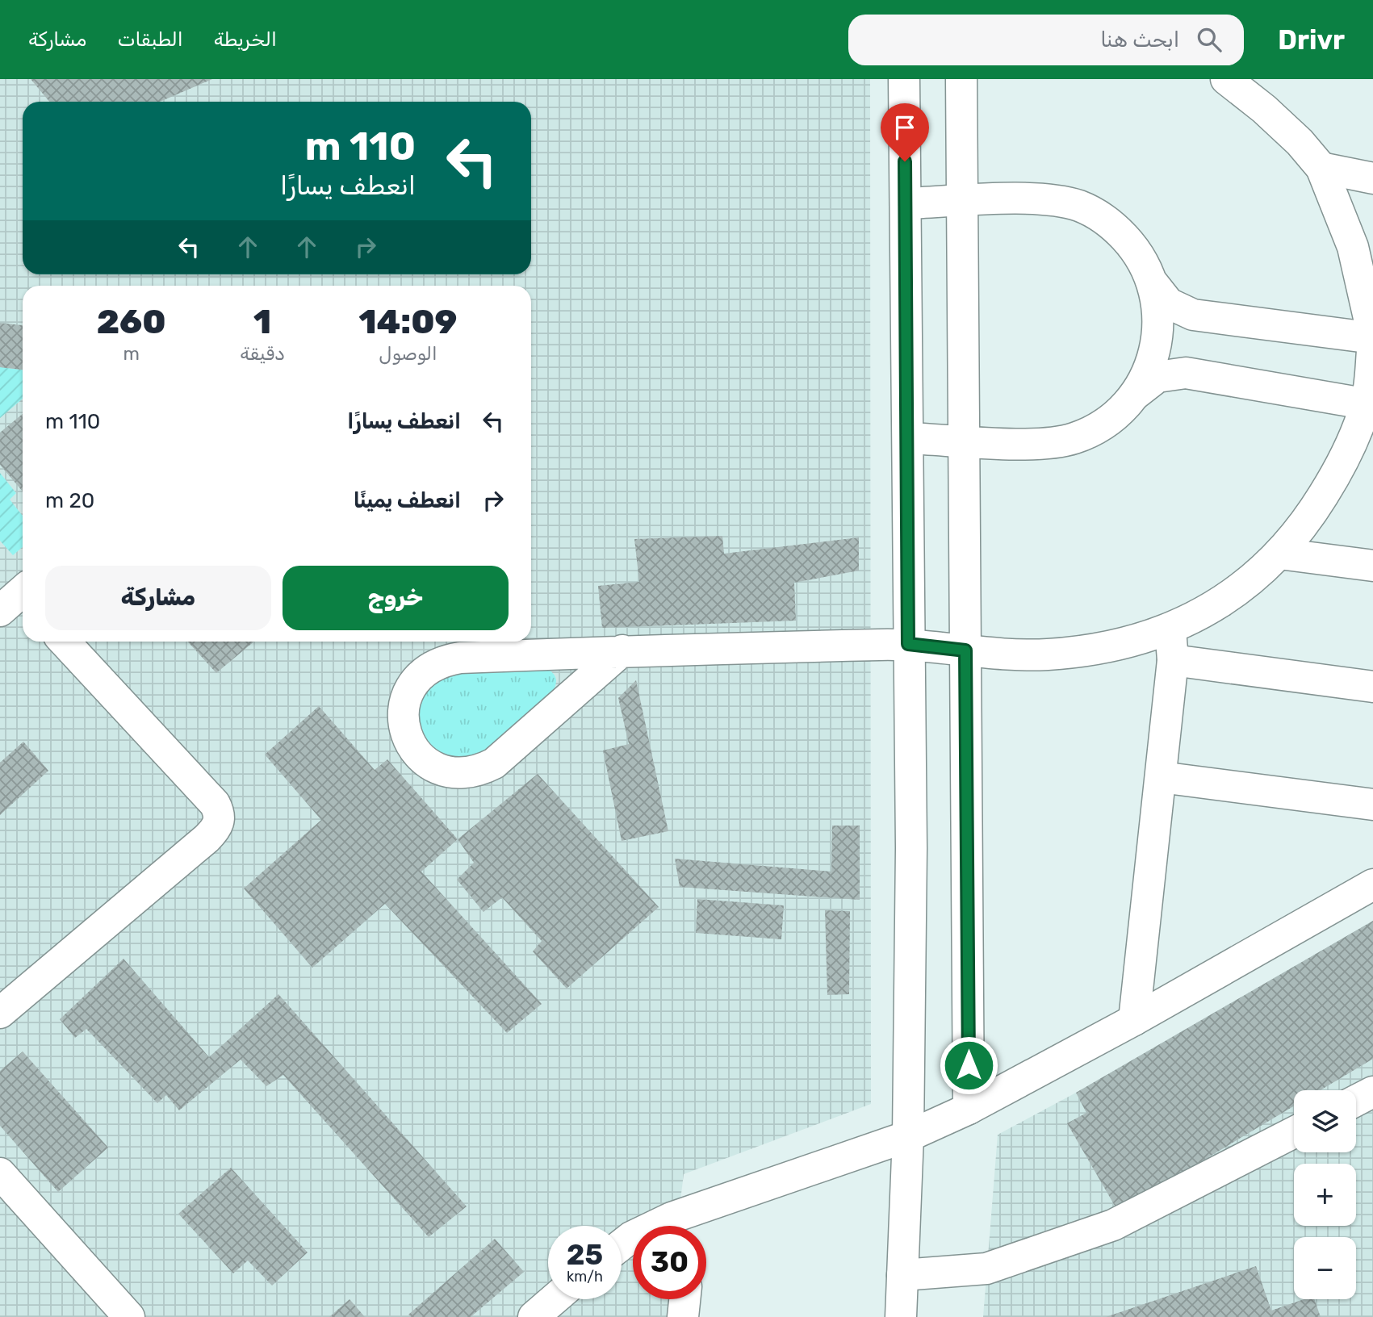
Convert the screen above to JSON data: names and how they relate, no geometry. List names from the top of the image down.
{
  "page": {
    "header": "Drivr",
    "search": "ابحث هنا",
    "nav": ["الخريطة", "الطبقات", "مشاركة"],
    "turn": ["110 m", "انعطف يسارًا"],
    "eta": [
      "14:09",
      "الوصول",
      "1",
      "دقيقة",
      "260",
      "m"
    ],
    "list": [
      {
        "name": "انعطف يسارًا",
        "value": "110 m"
      },
      {
        "name": "انعطف يمينًا",
        "value": "20 m"
      }
    ],
    "buttons": ["خروج", "مشاركة"],
    "map_buttons": ["+", "−"],
    "speed": "25 km/h",
    "limit": "30"
  }
}
